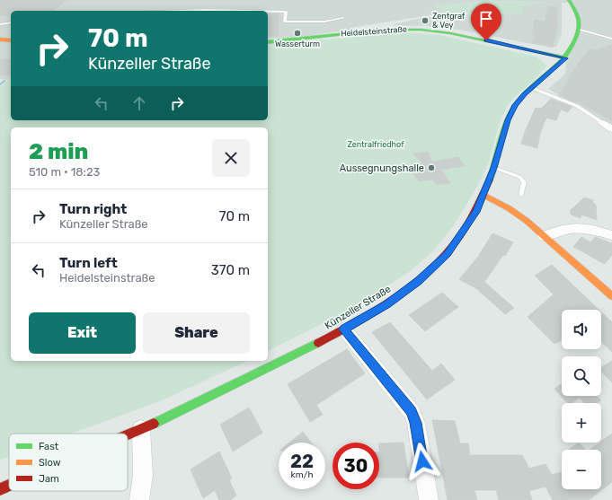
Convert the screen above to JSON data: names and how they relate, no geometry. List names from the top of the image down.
{
  "streets": {
    "main road": ["Heidelsteinstraße", "Künzeller Straße"]
  },
  "crossings": [
    ["Heidelsteinstraße", "Künzeller Straße"]
  ],
  "parks": ["Zentralfriedhof"],
  "places": ["Zentgraf & Vey", "Wasserturm", "Aussegnungshalle"],
  "legend": ["Fast", "Slow", "Jam"],
  "page": {
    "turn": ["70 m", "Künzeller Straße"],
    "heading": ["2 min", "510 m · 18:23"],
    "list": [
      {
        "name": "Turn right",
        "note": "Künzeller Straße",
        "value": "70 m"
      },
      {
        "name": "Turn left",
        "note": "Heidelsteinstraße",
        "value": "370 m"
      }
    ],
    "buttons": ["Exit", "Share"],
    "map_buttons": ["+", "−"],
    "speed": "22 km/h",
    "limit": "30"
  }
}
